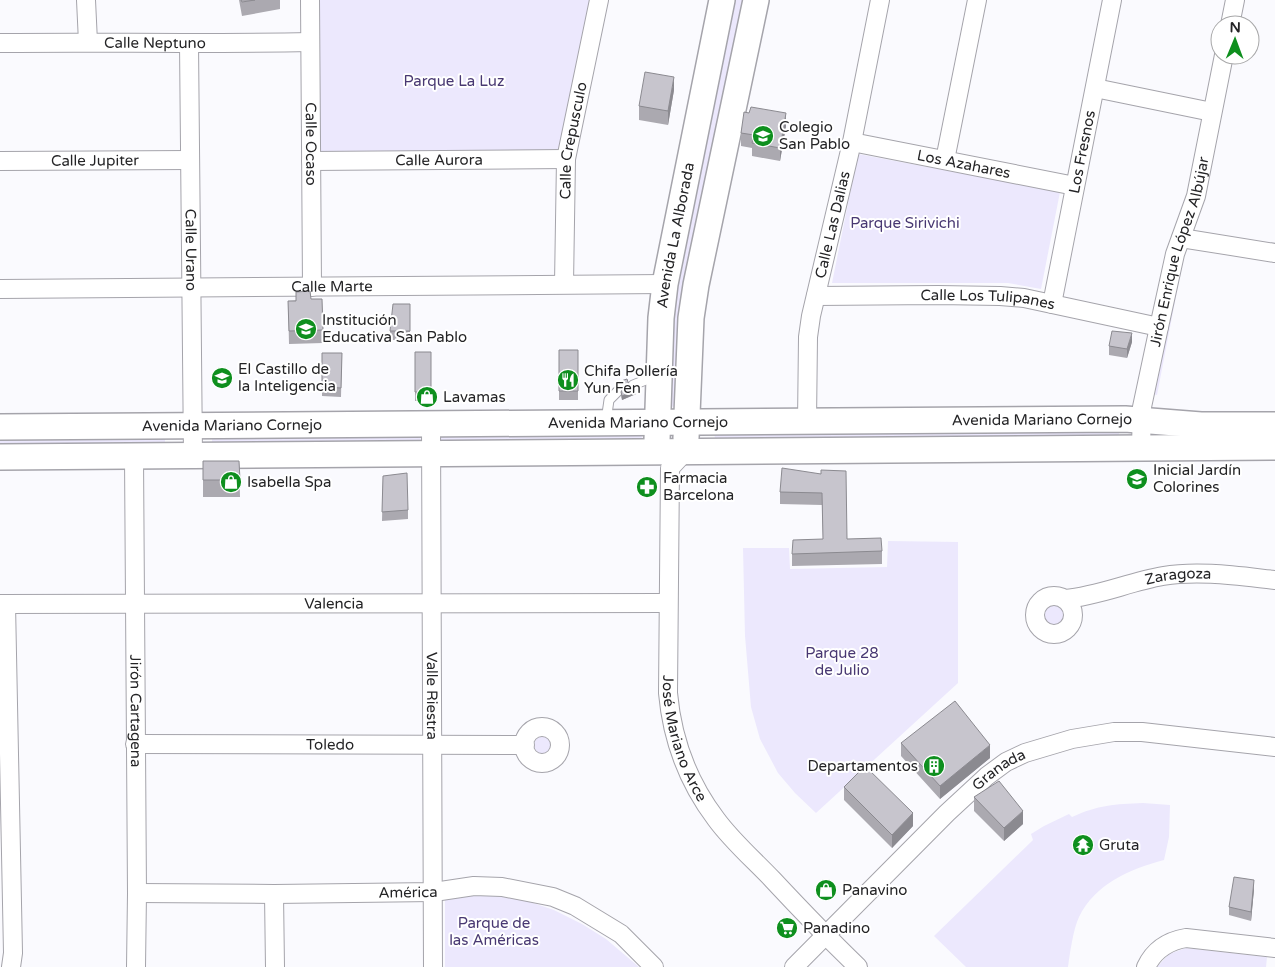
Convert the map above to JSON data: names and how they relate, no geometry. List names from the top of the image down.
{
  "streets": {
    "main road": ["Avenida La Alborada", "Avenida Mariano Cornejo"],
    "street": [
      "Calle Neptuno",
      "Calle Crepusculo",
      "Calle Ocaso",
      "Los Fresnos",
      "Calle Jupiter",
      "Calle Aurora",
      "Los Azahares",
      "Calle Las Dalias",
      "Calle Urano",
      "Jirón Enrique López Albújar",
      "Calle Marte",
      "Calle Los Tulipanes",
      "Zaragoza",
      "Valencia",
      "Valle Riestra",
      "Jirón Cartagena",
      "José Mariano Arce",
      "Toledo",
      "Granada",
      "América"
    ]
  },
  "crossings": [
    ["Calle Neptuno", "Calle Ocaso"],
    ["Calle Neptuno", "Calle Urano"],
    ["Calle Crepusculo", "Calle Aurora"],
    ["Calle Crepusculo", "Calle Marte"],
    ["Calle Ocaso", "Calle Aurora"],
    ["Calle Ocaso", "Calle Marte"],
    ["Los Fresnos", "Los Azahares"],
    ["Los Fresnos", "Calle Los Tulipanes"],
    ["Calle Jupiter", "Calle Urano"],
    ["Los Azahares", "Calle Las Dalias"],
    ["Calle Las Dalias", "Calle Los Tulipanes"],
    ["Calle Las Dalias", "Avenida Mariano Cornejo"],
    ["Avenida La Alborada", "Calle Marte"],
    ["Avenida La Alborada", "Avenida Mariano Cornejo"],
    ["Avenida La Alborada", "José Mariano Arce"],
    ["Calle Urano", "Calle Marte"],
    ["Calle Urano", "Avenida Mariano Cornejo"],
    ["Jirón Enrique López Albújar", "Calle Los Tulipanes"],
    ["Jirón Enrique López Albújar", "Avenida Mariano Cornejo"],
    ["Avenida Mariano Cornejo", "Valle Riestra"],
    ["Avenida Mariano Cornejo", "Jirón Cartagena"],
    ["Avenida Mariano Cornejo", "José Mariano Arce"],
    ["Valencia", "Valle Riestra"],
    ["Valencia", "Jirón Cartagena"],
    ["Valencia", "José Mariano Arce"],
    ["Valle Riestra", "Toledo"],
    ["Valle Riestra", "América"],
    ["Jirón Cartagena", "Toledo"],
    ["Jirón Cartagena", "América"],
    ["José Mariano Arce", "Granada"]
  ],
  "parks": [
    "Parque La Luz",
    "Parque Sirivichi",
    "Parque 28 de Julio",
    "Parque de las Américas"
  ],
  "places": {
    "school or university": [
      "Colegio San Pablo",
      "Institución Educativa San Pablo",
      "El Castillo de la Inteligencia",
      "Inicial Jardín Colorines"
    ],
    "restaurant": ["Chifa Pollería Yun Fen"],
    "shop": ["Lavamas", "Isabella Spa", "Panavino"],
    "pharmacy": ["Farmacia Barcelona"],
    "building": ["Departamentos"],
    "temple": ["Gruta"],
    "supermarket": ["Panadino"]
  },
  "north": "top"
}
